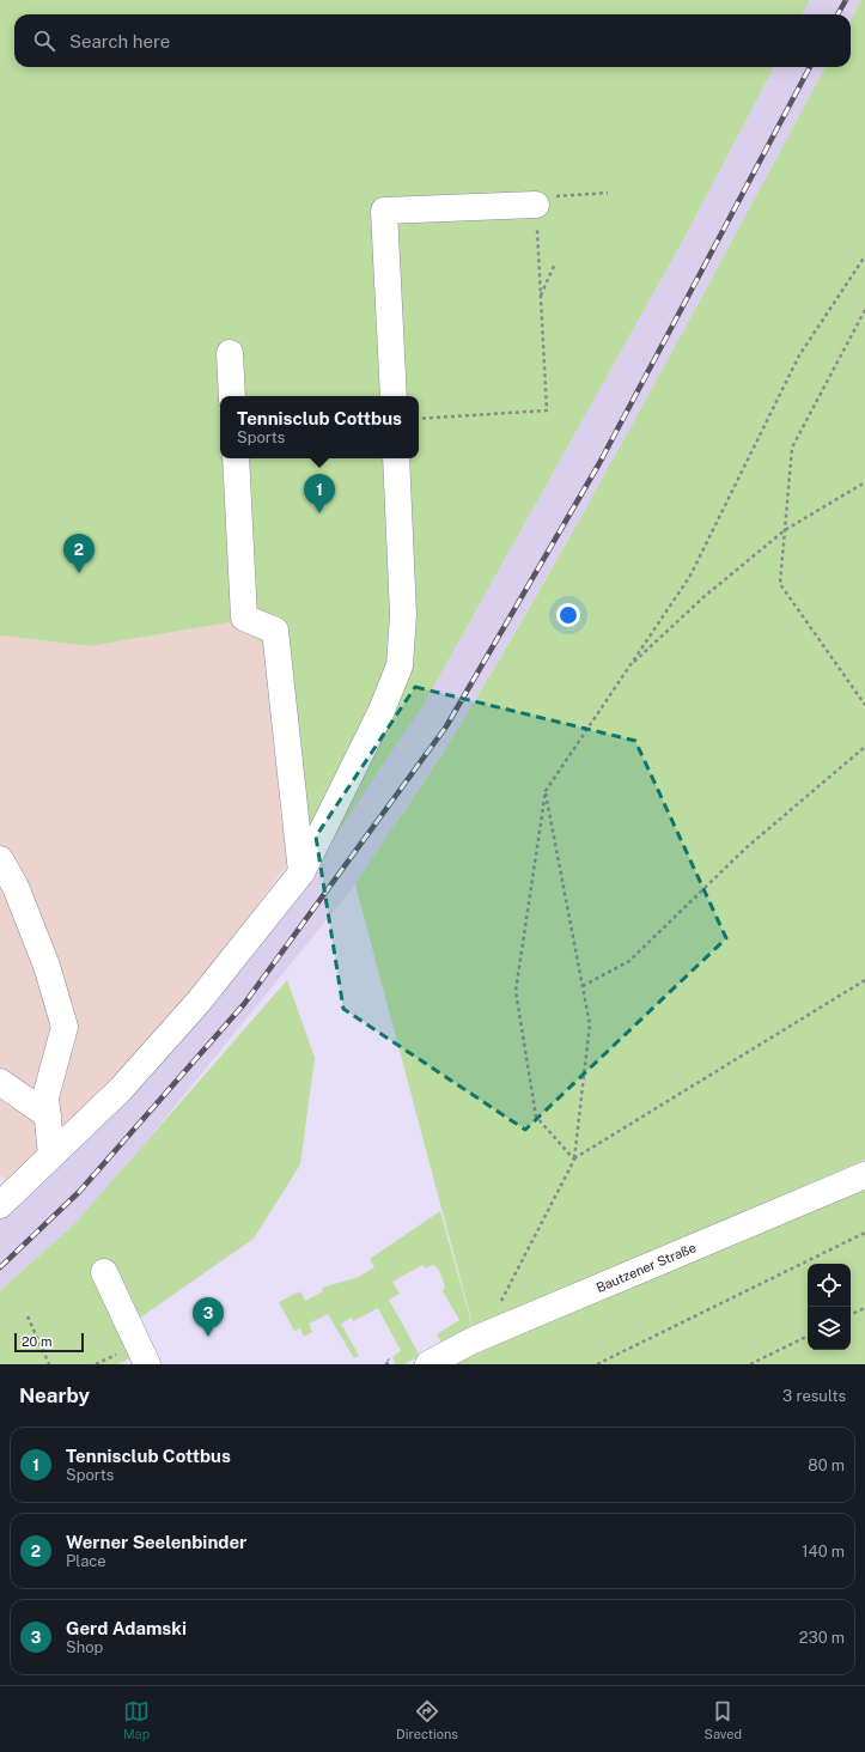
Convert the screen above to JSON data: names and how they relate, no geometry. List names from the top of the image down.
{
  "streets": {
    "street": ["Bautzener Straße"]
  },
  "scale_bar": "20 m",
  "page": {
    "search": "Search here",
    "popup": ["Tennisclub Cottbus", "Sports"],
    "pins": ["1", "2", "3"],
    "scale": "20 m",
    "heading": ["Nearby", "3 results"],
    "list": [
      {
        "mark": "1",
        "name": "Tennisclub Cottbus",
        "note": "Sports",
        "value": "80 m"
      },
      {
        "mark": "2",
        "name": "Werner Seelenbinder",
        "note": "Place",
        "value": "140 m"
      },
      {
        "mark": "3",
        "name": "Gerd Adamski",
        "note": "Shop",
        "value": "230 m"
      }
    ],
    "nav": ["Map", "Directions", "Saved"]
  }
}
